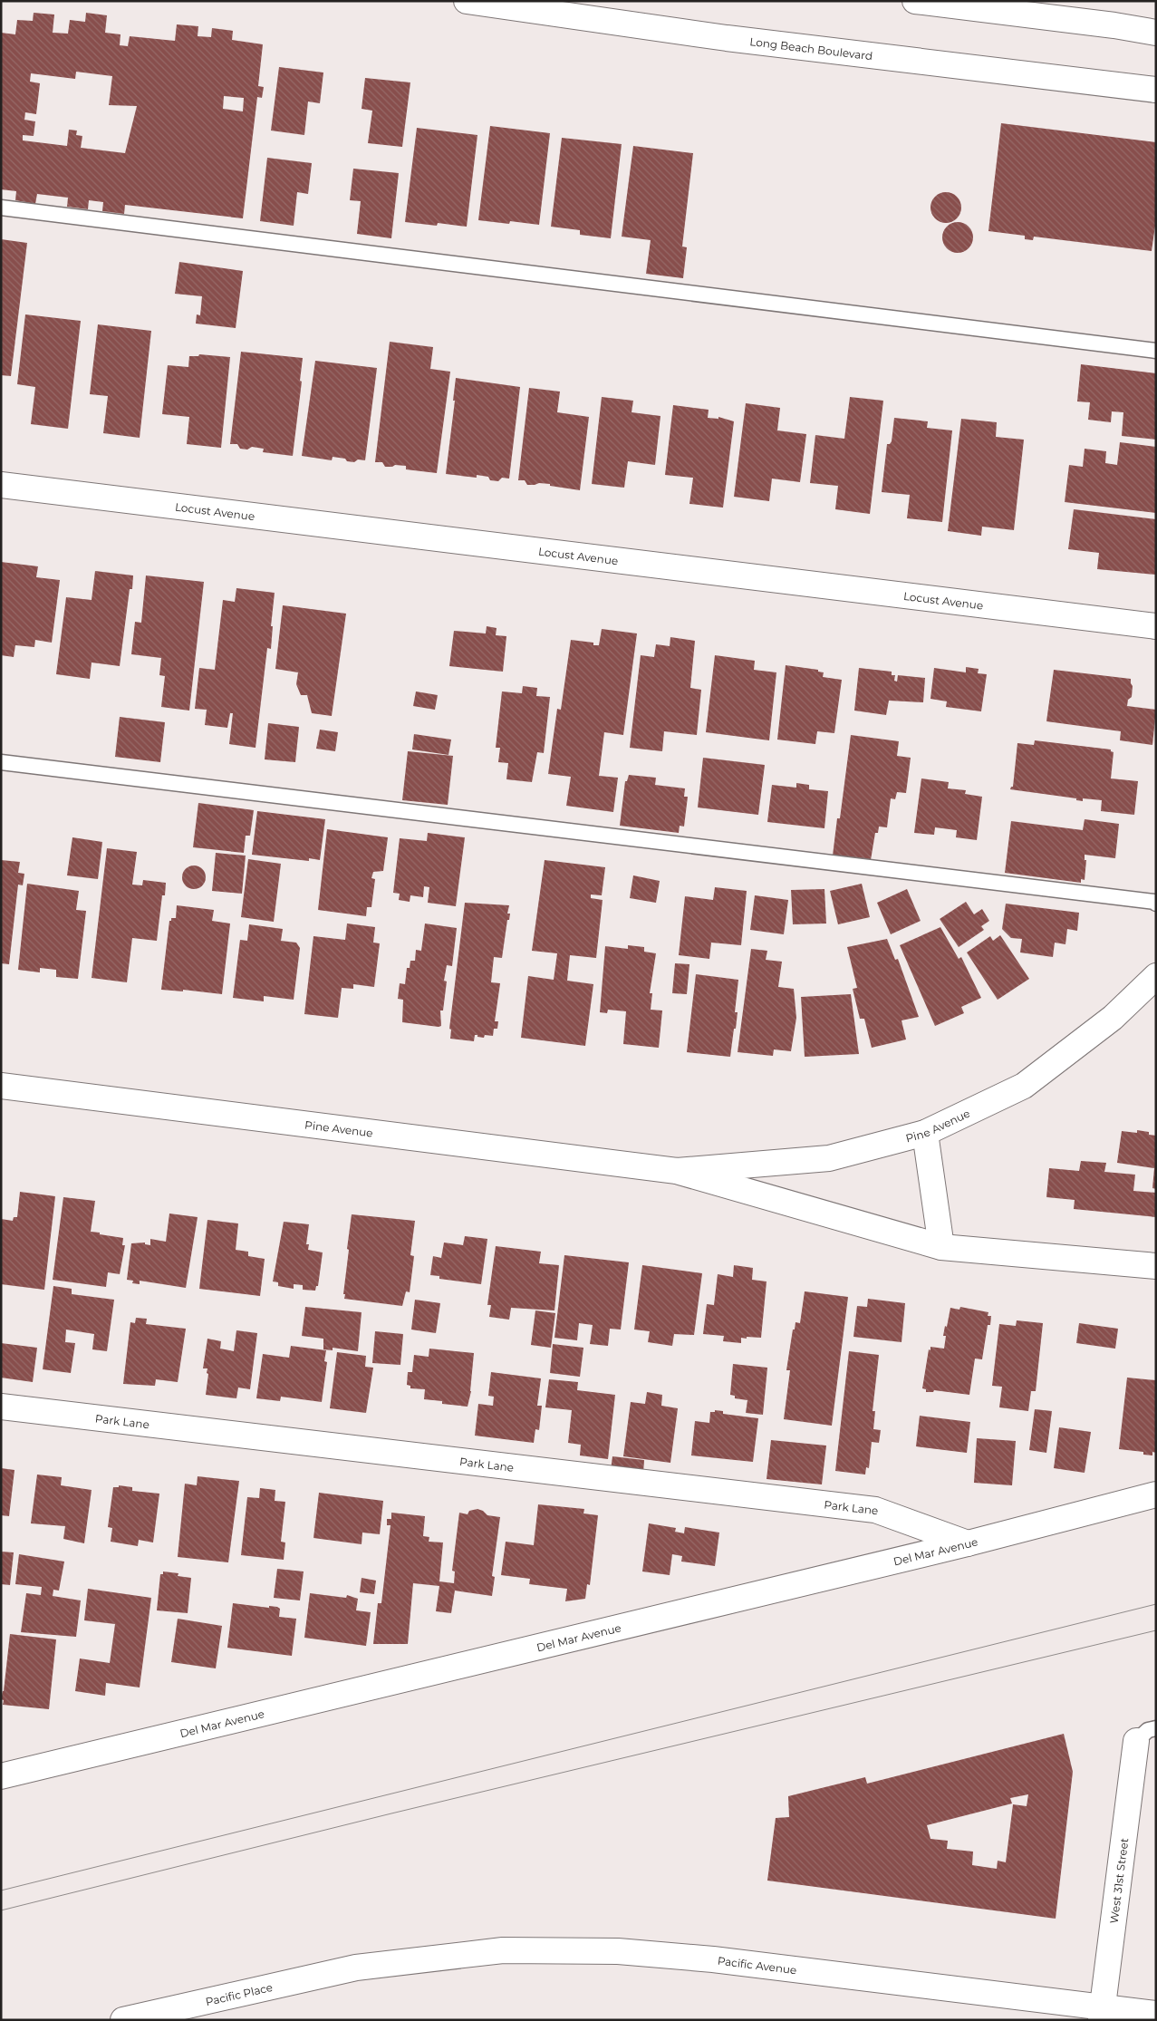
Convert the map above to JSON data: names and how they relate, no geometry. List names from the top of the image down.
{
  "streets": {
    "street": [
      "Long Beach Boulevard",
      "Locust Avenue",
      "Pine Avenue",
      "Park Lane",
      "Del Mar Avenue",
      "West 31st Street",
      "Pacific Avenue",
      "Pacific Place"
    ]
  },
  "crossings": [
    ["Park Lane", "Del Mar Avenue"],
    ["West 31st Street", "Pacific Avenue"],
    ["Pacific Avenue", "Pacific Place"]
  ]
}
